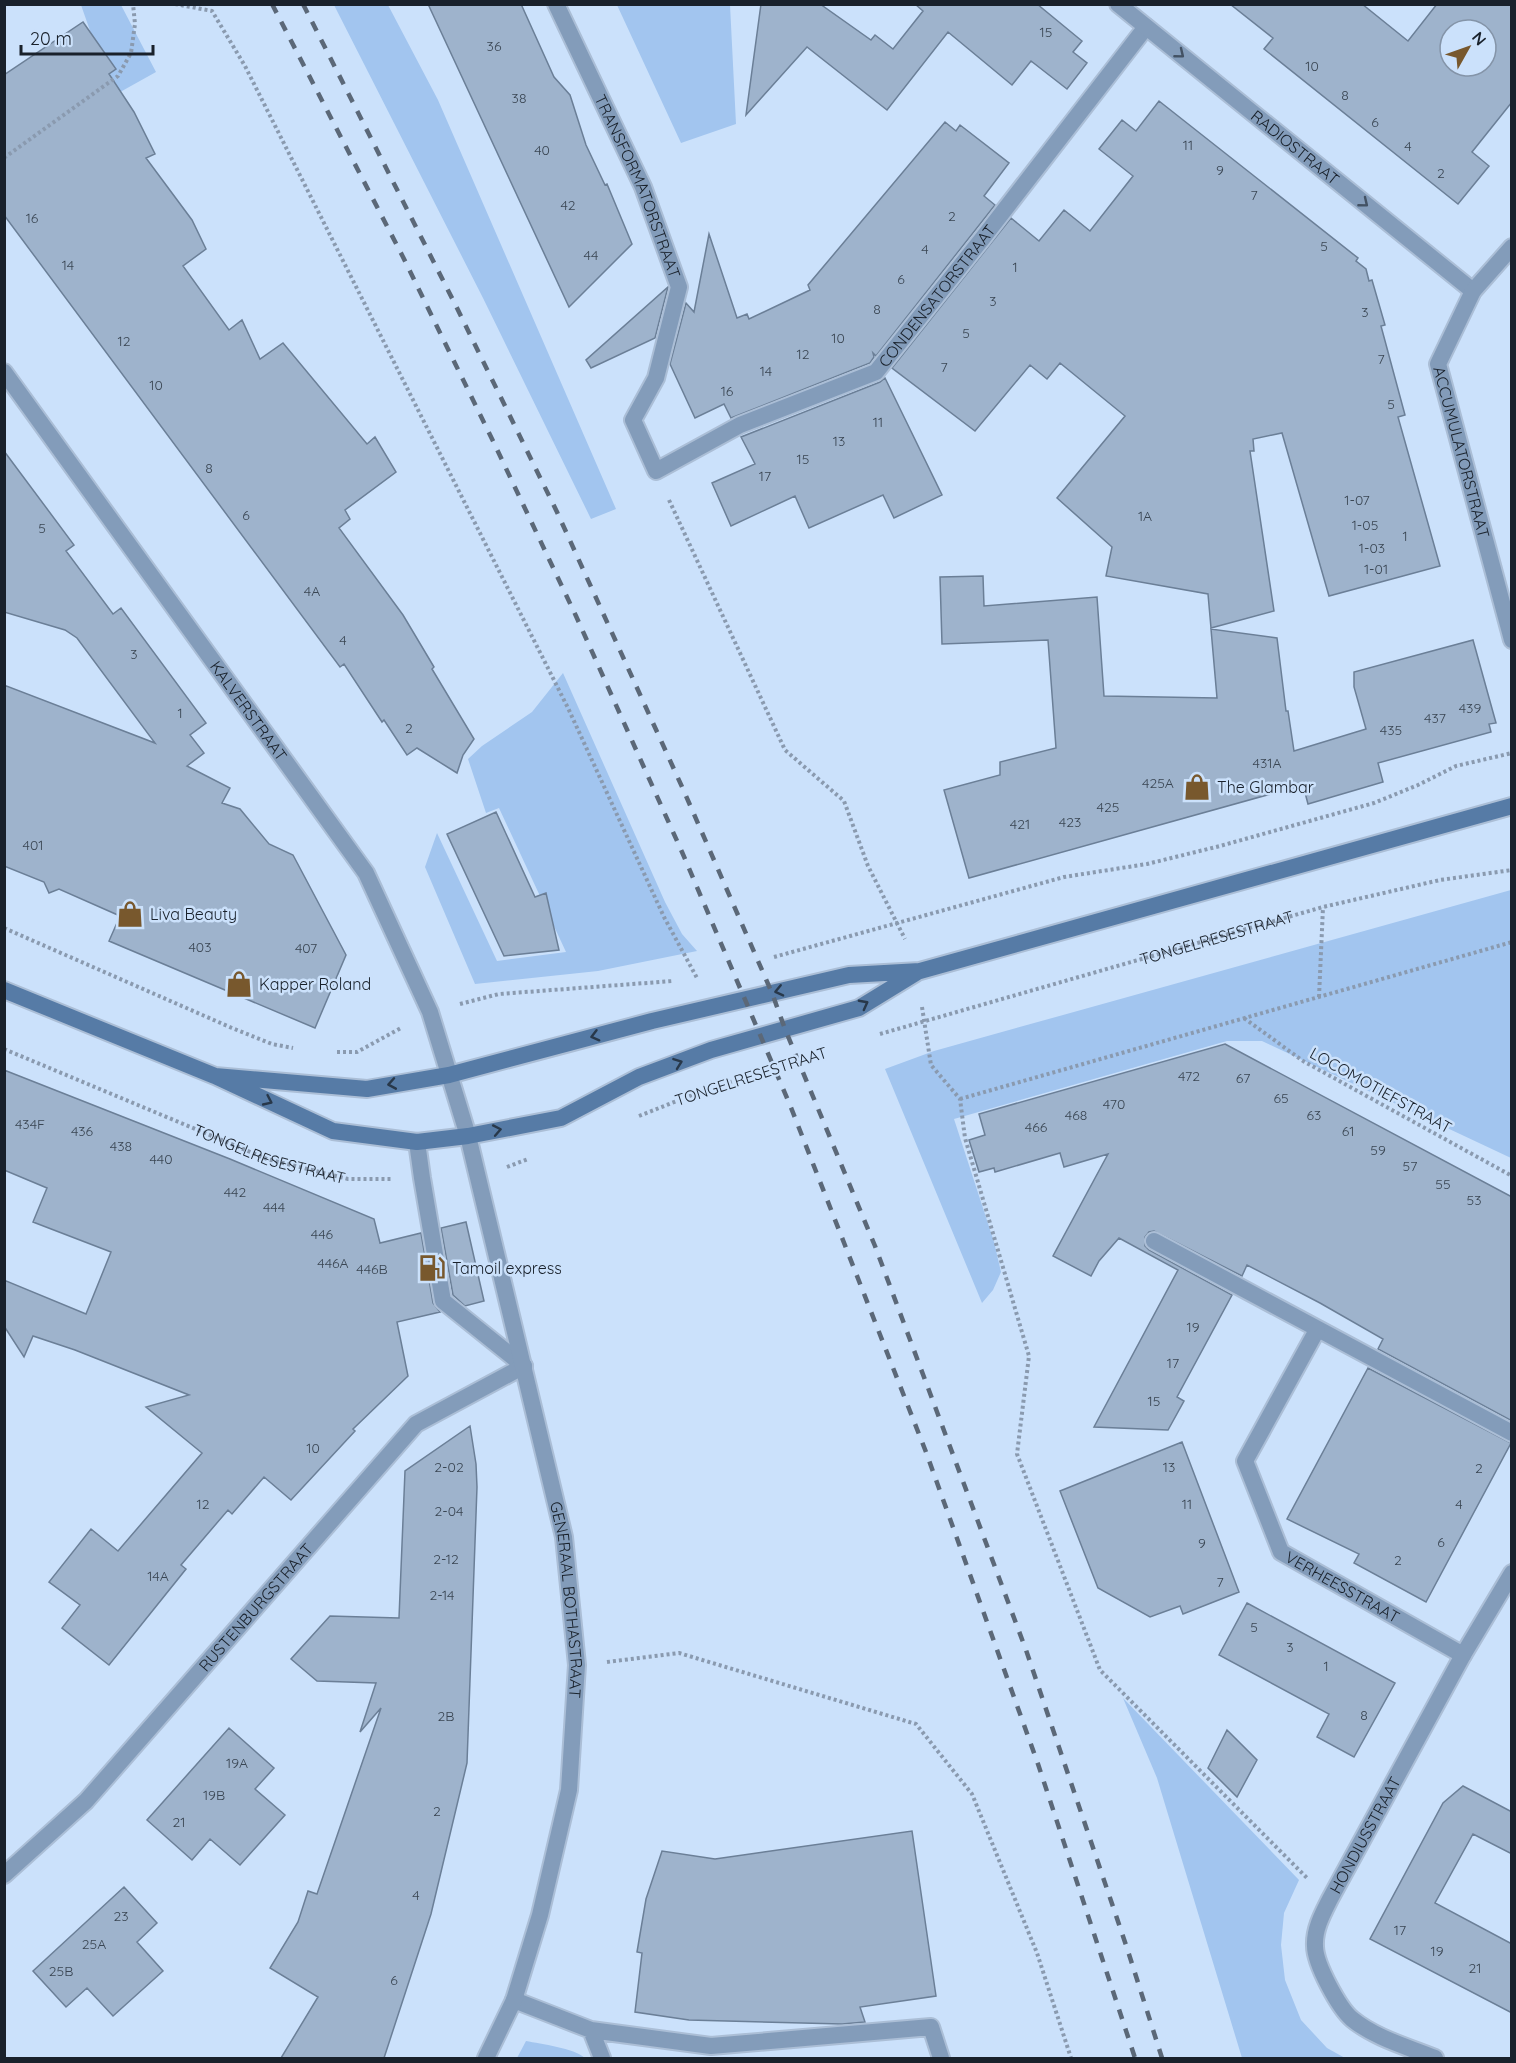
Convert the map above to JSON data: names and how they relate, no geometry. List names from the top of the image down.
{
  "streets": {
    "main road": ["TONGELRESESTRAAT"],
    "street": [
      "RADIOSTRAAT",
      "TRANSFORMATORSTRAAT",
      "CONDENSATORSTRAAT",
      "ACCUMULATORSTRAAT",
      "KALVERSTRAAT",
      "VERHEESSTRAAT",
      "GENERAAL BOTHASTRAAT",
      "RUSTENBURGSTRAAT",
      "HONDIUSSTRAAT"
    ],
    "path": ["LOCOMOTIEFSTRAAT"]
  },
  "crossings": [
    ["RADIOSTRAAT", "CONDENSATORSTRAAT"],
    ["RADIOSTRAAT", "ACCUMULATORSTRAAT"],
    ["TRANSFORMATORSTRAAT", "CONDENSATORSTRAAT"],
    ["KALVERSTRAAT", "TONGELRESESTRAAT"],
    ["KALVERSTRAAT", "GENERAAL BOTHASTRAAT"],
    ["TONGELRESESTRAAT", "GENERAAL BOTHASTRAAT"],
    ["VERHEESSTRAAT", "HONDIUSSTRAAT"],
    ["GENERAAL BOTHASTRAAT", "RUSTENBURGSTRAAT"]
  ],
  "one_way": ["RADIOSTRAAT"],
  "places": {
    "shop": ["The Glambar", "Liva Beauty", "Kapper Roland"],
    "fuel station": ["Tamoil express"]
  },
  "house_numbers": [
    "15",
    "36",
    "10",
    "8",
    "38",
    "6",
    "11",
    "4",
    "40",
    "9",
    "2",
    "7",
    "42",
    "2",
    "16",
    "5",
    "4",
    "44",
    "14",
    "1",
    "6",
    "3",
    "8",
    "3",
    "5",
    "10",
    "12",
    "12",
    "7",
    "7",
    "14",
    "10",
    "16",
    "5",
    "11",
    "13",
    "15",
    "8",
    "17",
    "1-07",
    "6",
    "1A",
    "1-05",
    "5",
    "1",
    "1-03",
    "1-01",
    "4A",
    "4",
    "3",
    "439",
    "1",
    "437",
    "2",
    "435",
    "431A",
    "425A",
    "425",
    "423",
    "421",
    "401",
    "403",
    "407",
    "472",
    "67",
    "65",
    "470",
    "468",
    "63",
    "434F",
    "466",
    "436",
    "61",
    "438",
    "59",
    "440",
    "57",
    "55",
    "442",
    "53",
    "444",
    "446",
    "446A",
    "446B",
    "19",
    "17",
    "15",
    "10",
    "2-02",
    "13",
    "2",
    "12",
    "11",
    "4",
    "2-04",
    "6",
    "9",
    "2-12",
    "2",
    "14A",
    "7",
    "2-14",
    "5",
    "3",
    "1",
    "8",
    "2B",
    "19A",
    "19B",
    "2",
    "21",
    "4",
    "23",
    "17",
    "25A",
    "19",
    "21",
    "25B",
    "6"
  ],
  "scale_bar": "20 m",
  "north": "top right"
}
